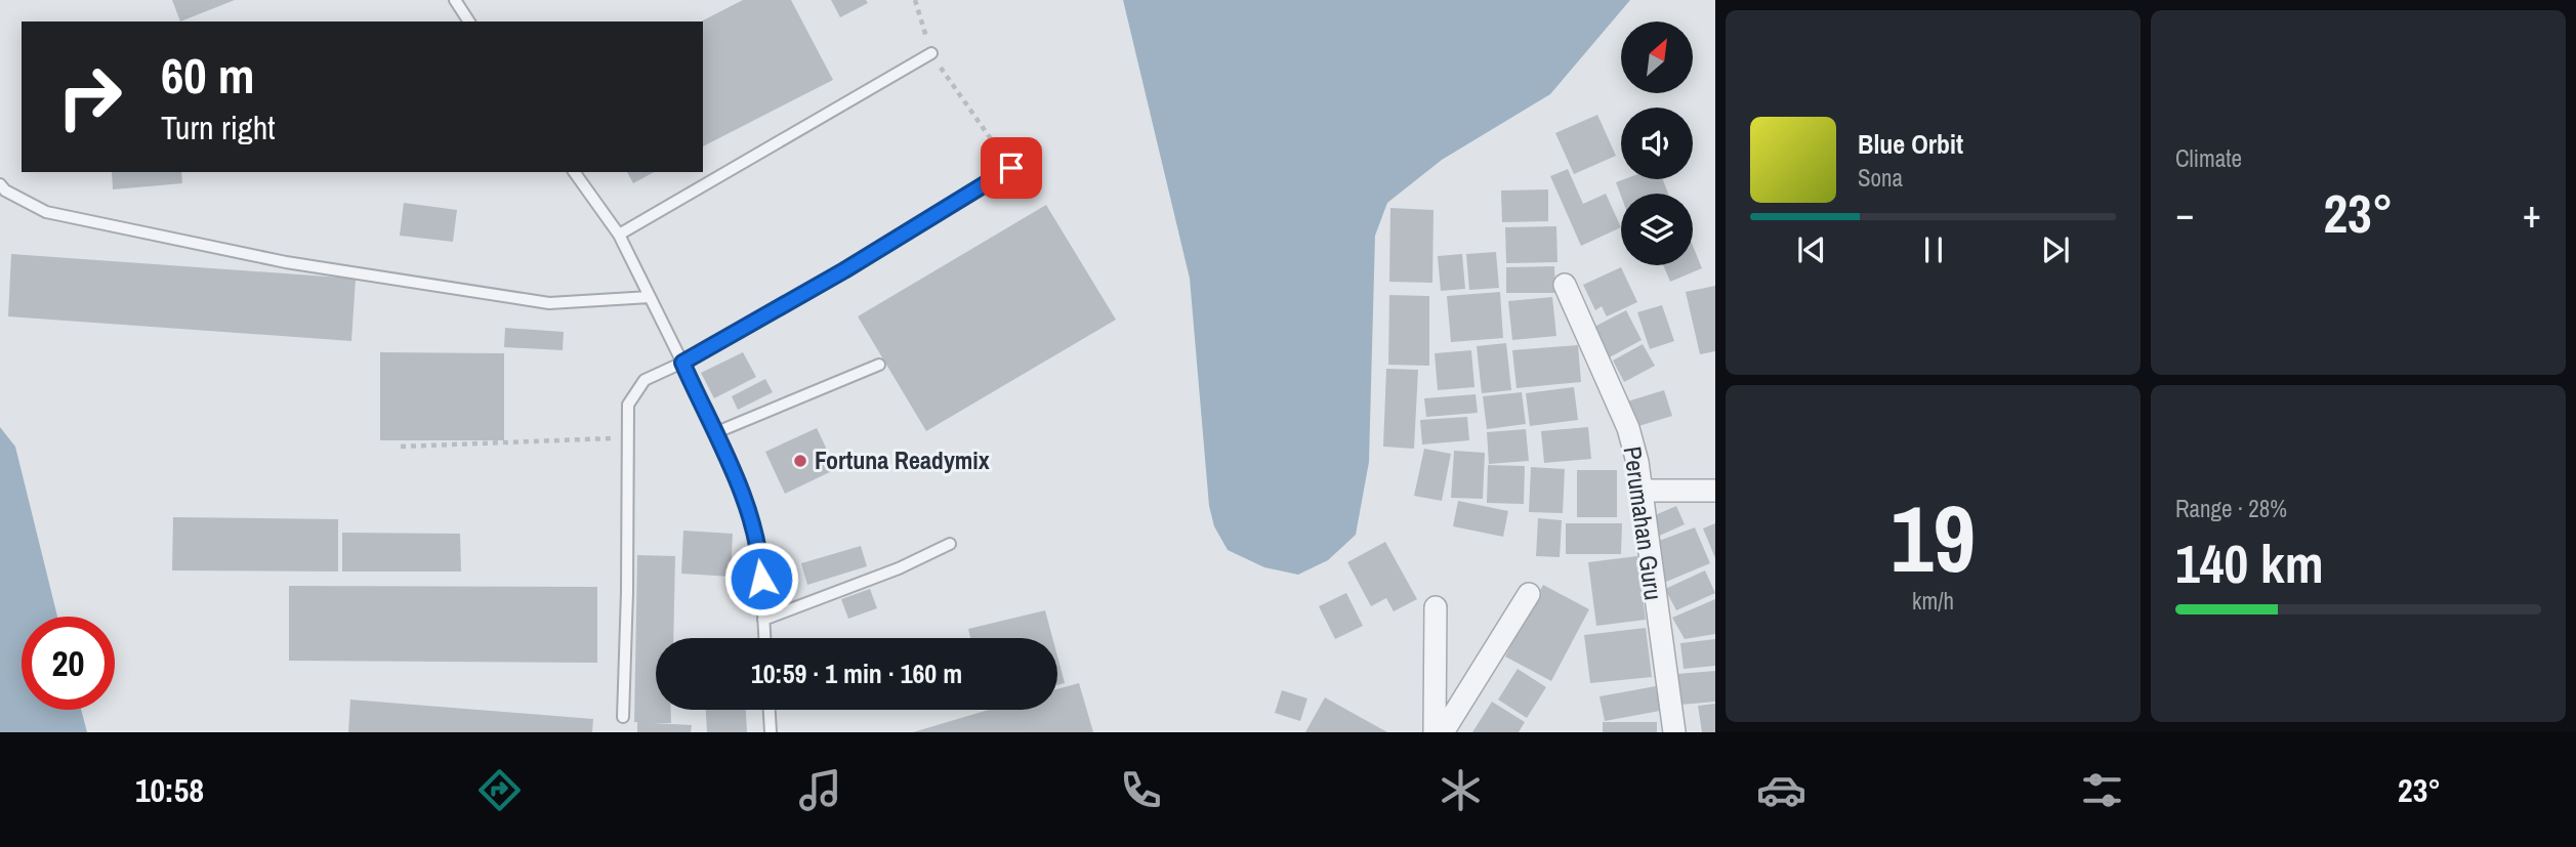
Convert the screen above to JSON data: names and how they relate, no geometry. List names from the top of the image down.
{
  "streets": {
    "street": ["Perumahan Guru"]
  },
  "places": ["Fortuna Readymix"],
  "north": "top right",
  "page": {
    "tile": [
      "Climate",
      ["19", "km/h"],
      ["Range · 28%", "140 km"]
    ],
    "turn": ["60 m", "Turn right"],
    "song": ["Blue Orbit", "Sona"],
    "heat": ["−", "23°", "+"],
    "limit": "20",
    "trip": "10:59 · 1 min · 160 m",
    "tabs": ["10:58", "23°"]
  }
}
